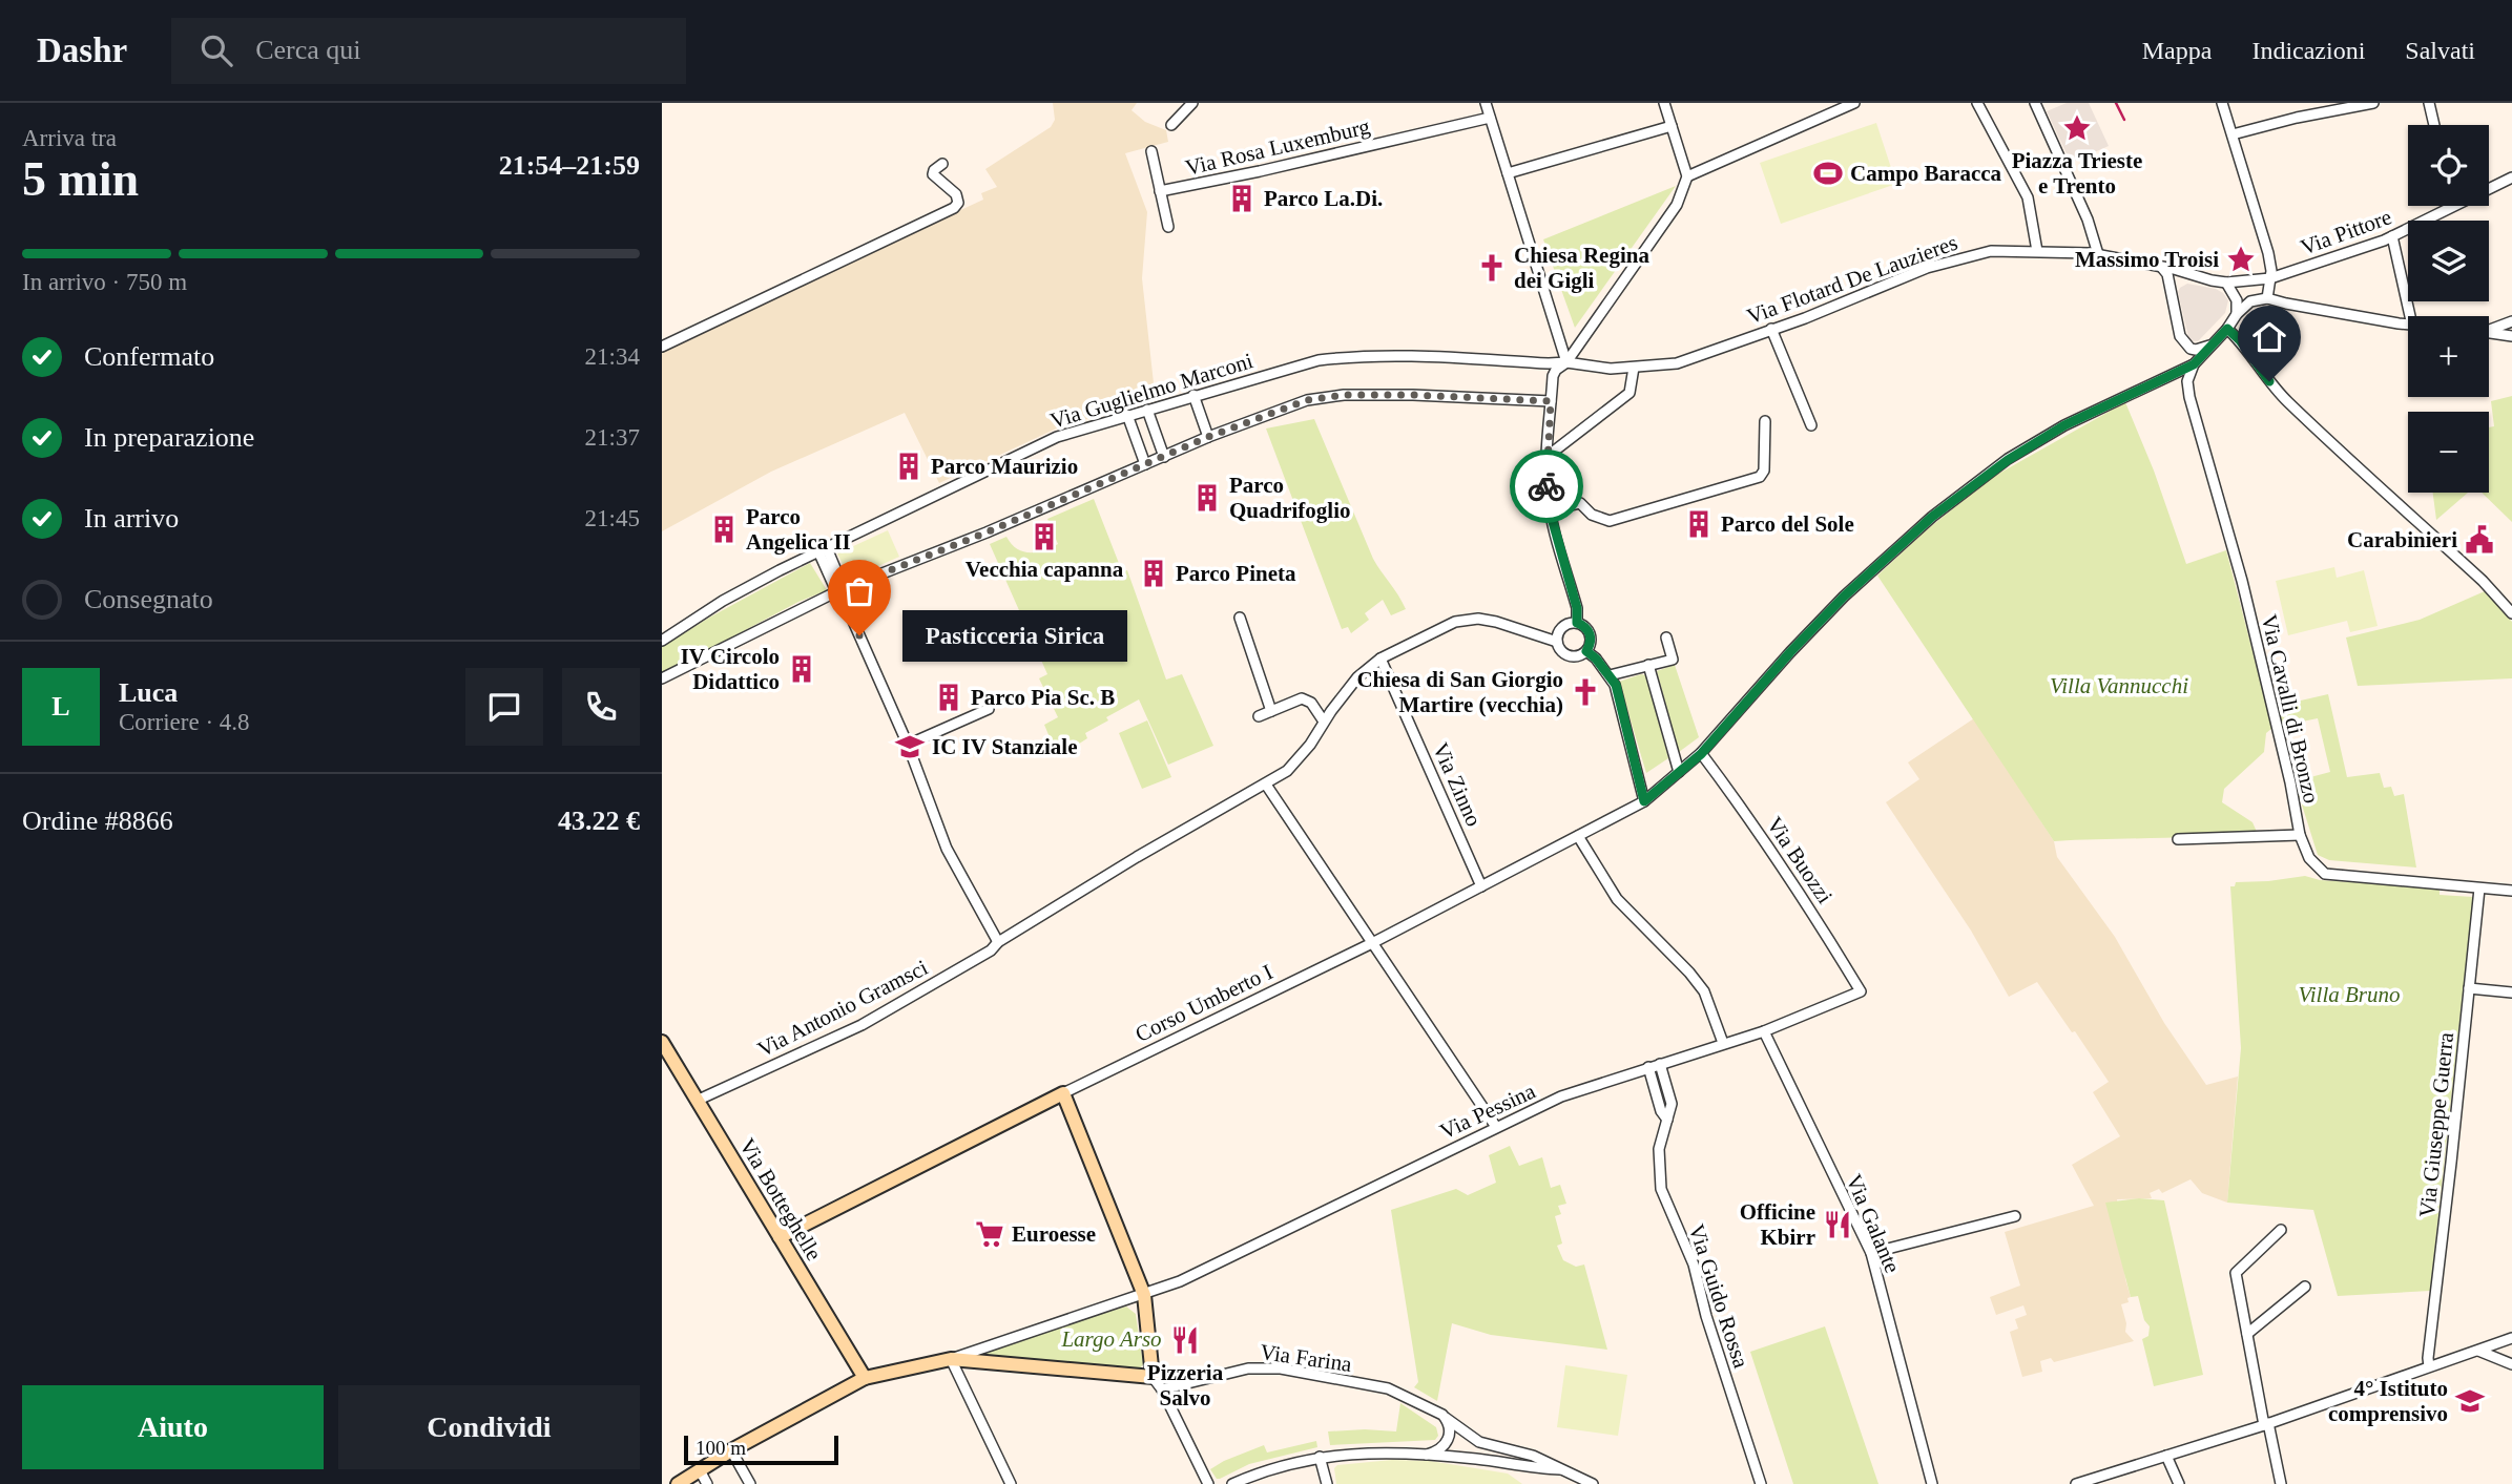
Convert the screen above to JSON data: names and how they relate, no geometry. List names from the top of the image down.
{
  "streets": {
    "main road": ["Corso Umberto I", "Via Botteghelle"],
    "street": [
      "Via Rosa Luxemburg",
      "Via Pittore",
      "Via Flotard De Lauzieres",
      "Via Guglielmo Marconi",
      "Via Cavalli di Bronzo",
      "Via Zinno",
      "Via Buozzi",
      "Via Antonio Gramsci",
      "Via Pessina",
      "Via Giuseppe Guerra",
      "Via Galante",
      "Via Guido Rossa",
      "Via Farina"
    ]
  },
  "crossings": [
    ["Via Pittore", "Via Flotard De Lauzieres"],
    ["Via Flotard De Lauzieres", "Via Guglielmo Marconi"],
    ["Via Cavalli di Bronzo", "Corso Umberto I"],
    ["Via Cavalli di Bronzo", "Via Giuseppe Guerra"],
    ["Via Zinno", "Corso Umberto I"],
    ["Via Zinno", "Via Antonio Gramsci"],
    ["Via Buozzi", "Corso Umberto I"],
    ["Via Buozzi", "Via Pessina"],
    ["Corso Umberto I", "Via Botteghelle"],
    ["Via Antonio Gramsci", "Via Botteghelle"],
    ["Via Pessina", "Via Galante"],
    ["Via Pessina", "Via Guido Rossa"]
  ],
  "parks": ["Villa Vannucchi", "Villa Bruno", "Largo Arso"],
  "places": {
    "place": ["Piazza Trieste e Trento", "Massimo Troisi"],
    "sports": ["Campo Baracca"],
    "building": [
      "Parco La.Di.",
      "Parco Maurizio",
      "Parco Quadrifoglio",
      "Parco del Sole",
      "Parco Angelica II",
      "Vecchia capanna",
      "Parco Pineta",
      "IV Circolo Didattico",
      "Parco Pia Sc. B"
    ],
    "church": ["Chiesa Regina dei Gigli", "Chiesa di San Giorgio Martire (vecchia)"],
    "public building": ["Carabinieri"],
    "other": ["Pasticceria Sirica"],
    "school or university": ["IC IV Stanziale", "4° Istituto comprensivo"],
    "restaurant": ["Officine Kbirr", "Pizzeria Salvo"],
    "supermarket": ["Euroesse"]
  },
  "scale_bar": "100 m",
  "page": {
    "header": "Dashr",
    "search": "Cerca qui",
    "nav": ["Mappa", "Indicazioni", "Salvati"],
    "heading": ["5 min", "Arriva tra", "21:54–21:59"],
    "panel": [
      "Luca",
      "Corriere · 4.8",
      "Ordine #8866",
      "43.22 €"
    ],
    "map_buttons": ["+", "−"],
    "bar": "In arrivo · 750 m",
    "list": [
      ["Confermato", "21:34"],
      ["In preparazione", "21:37"],
      ["In arrivo", "21:45"],
      "Consegnato"
    ],
    "bubble": "Pasticceria Sirica",
    "round": "L",
    "buttons": ["Aiuto", "Condividi"],
    "scale": "100 m"
  }
}
